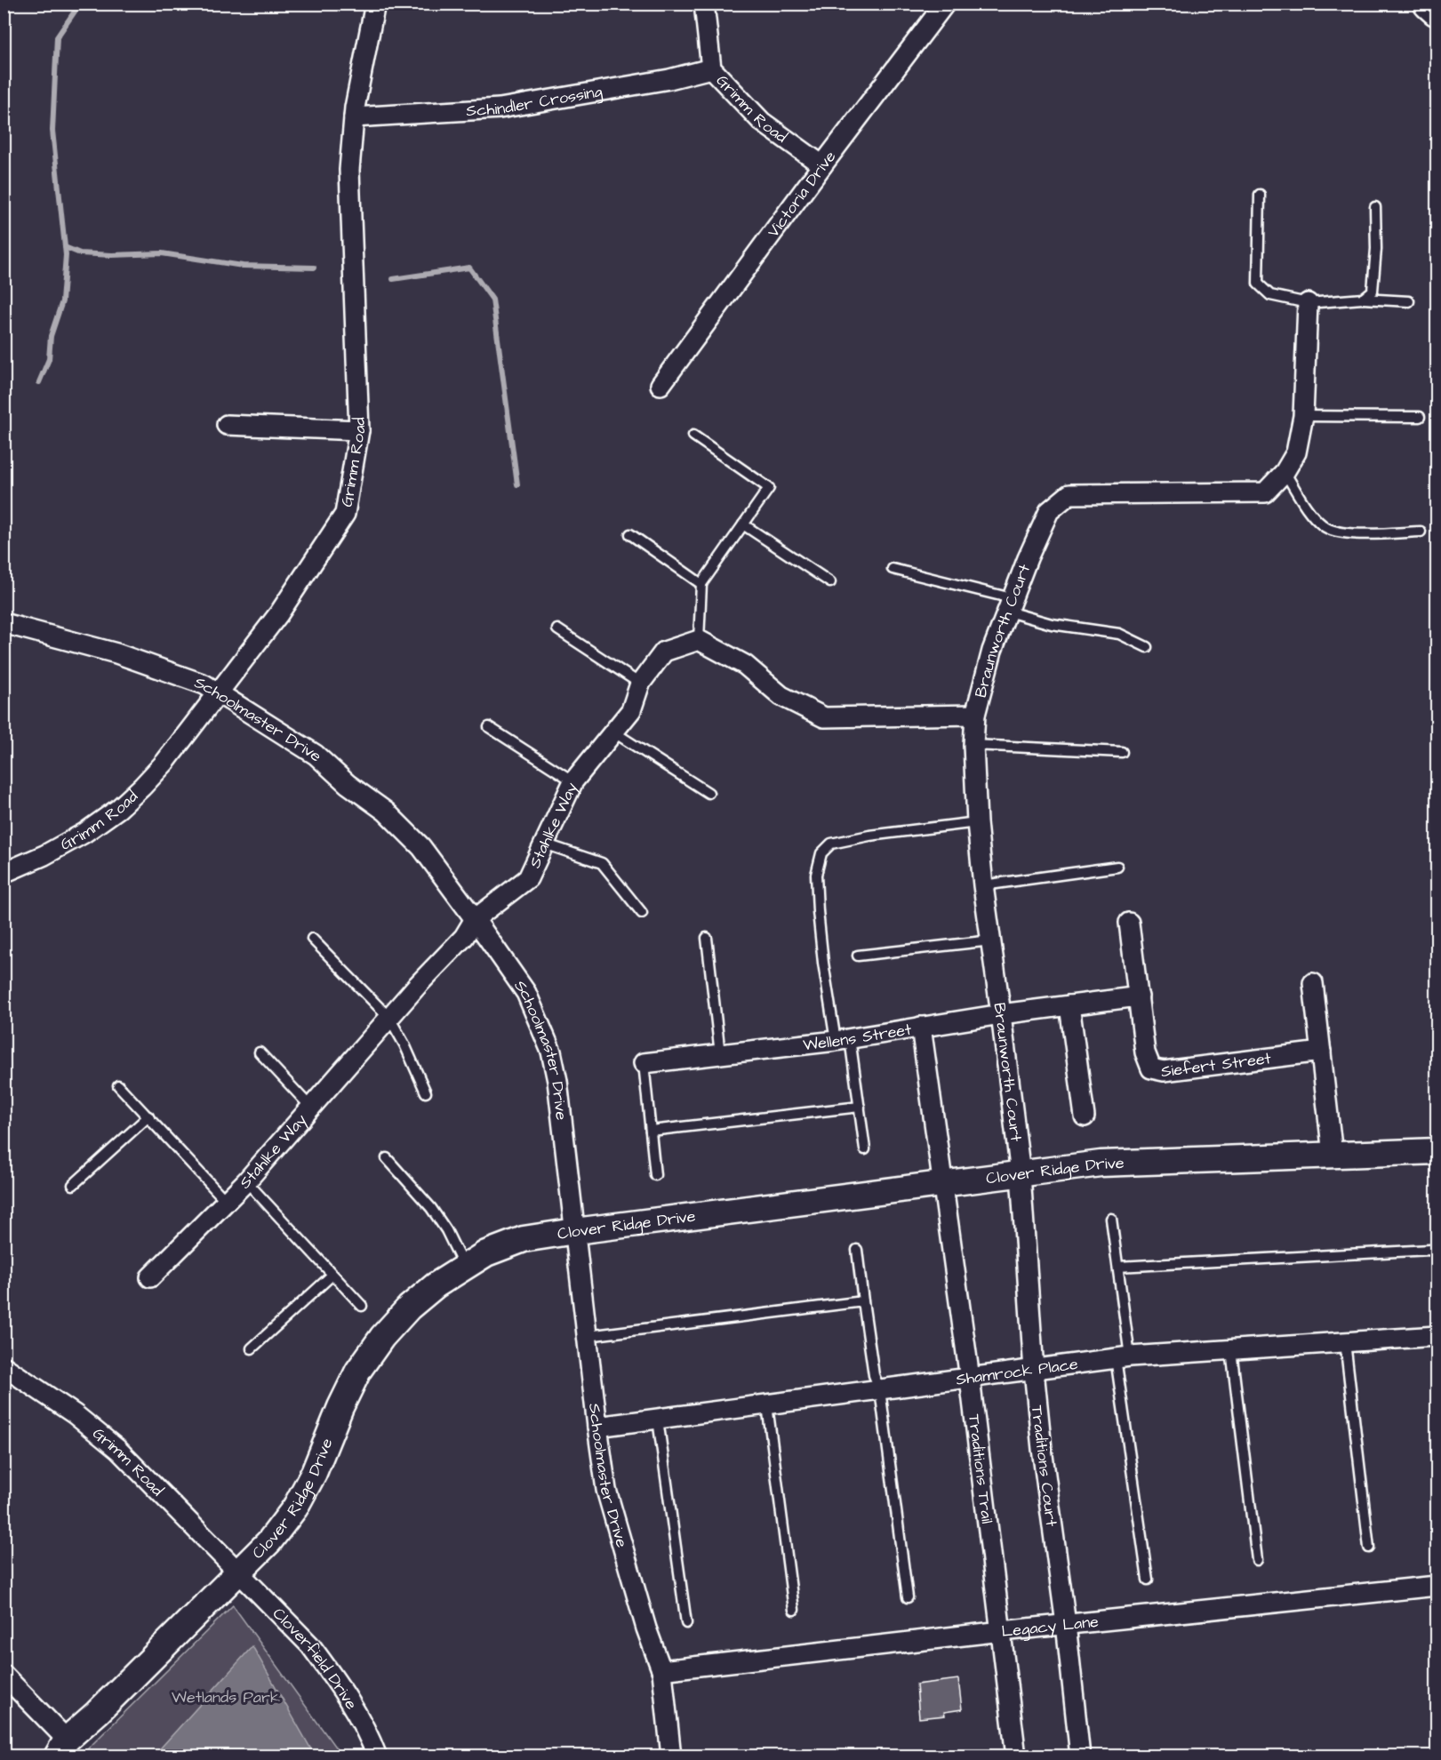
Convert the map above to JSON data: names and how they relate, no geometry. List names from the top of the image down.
{
  "streets": {
    "street": [
      "Schindler Crossing",
      "Grimm Road",
      "Victoria Drive",
      "Braunworth Court",
      "Schoolmaster Drive",
      "Stahlke Way",
      "Wellens Street",
      "Siefert Street",
      "Clover Ridge Drive",
      "Shamrock Place",
      "Traditions Court",
      "Traditions Trail",
      "Legacy Lane",
      "Cloverfield Drive"
    ]
  },
  "crossings": [
    ["Schindler Crossing", "Grimm Road"],
    ["Grimm Road", "Victoria Drive"],
    ["Grimm Road", "Schoolmaster Drive"],
    ["Grimm Road", "Clover Ridge Drive"],
    ["Grimm Road", "Cloverfield Drive"],
    ["Braunworth Court", "Wellens Street"],
    ["Braunworth Court", "Clover Ridge Drive"],
    ["Braunworth Court", "Traditions Court"],
    ["Schoolmaster Drive", "Stahlke Way"],
    ["Schoolmaster Drive", "Clover Ridge Drive"],
    ["Schoolmaster Drive", "Shamrock Place"],
    ["Schoolmaster Drive", "Legacy Lane"],
    ["Clover Ridge Drive", "Traditions Court"],
    ["Clover Ridge Drive", "Traditions Trail"],
    ["Clover Ridge Drive", "Cloverfield Drive"],
    ["Shamrock Place", "Traditions Court"],
    ["Shamrock Place", "Traditions Trail"],
    ["Traditions Court", "Legacy Lane"],
    ["Traditions Trail", "Legacy Lane"]
  ],
  "parks": ["Wetlands Park"]
}
